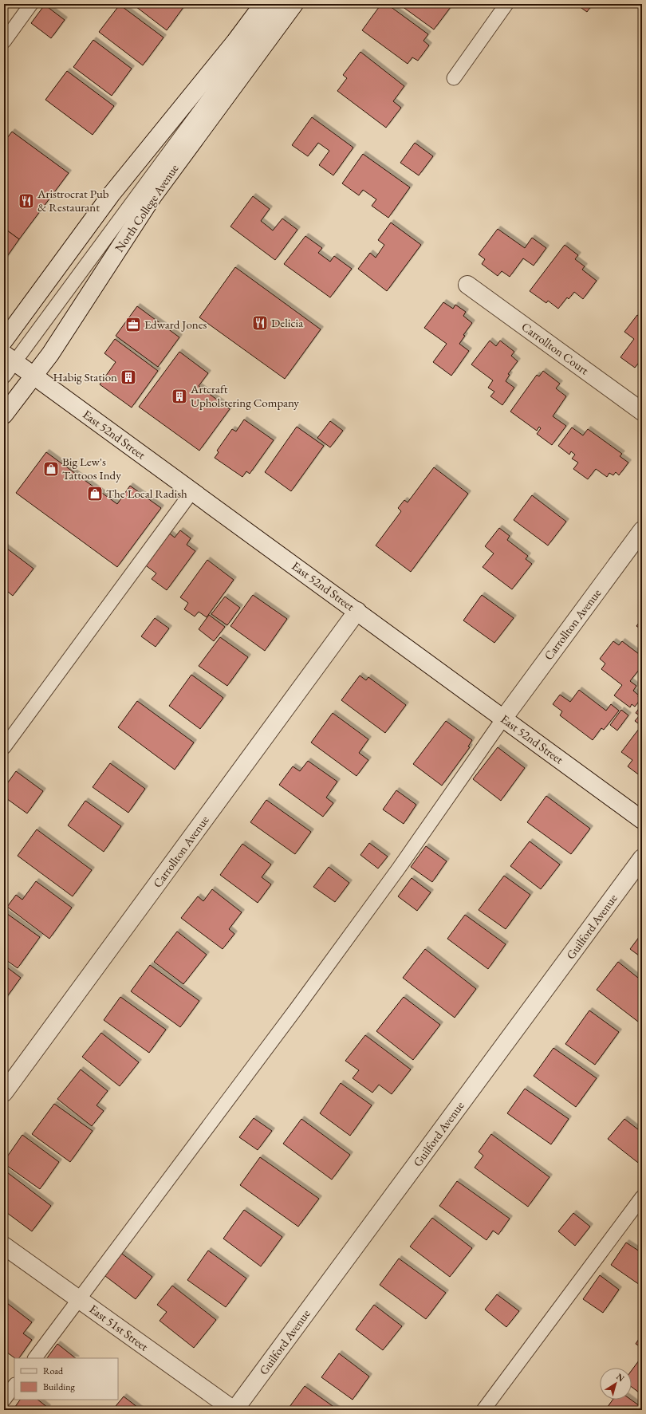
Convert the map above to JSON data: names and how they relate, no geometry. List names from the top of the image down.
{
  "streets": {
    "street": [
      "North College Avenue",
      "Carrollton Court",
      "East 52nd Street",
      "Carrollton Avenue",
      "Guilford Avenue",
      "East 51st Street"
    ]
  },
  "crossings": [
    ["North College Avenue", "East 52nd Street"],
    ["East 52nd Street", "Carrollton Avenue"],
    ["Guilford Avenue", "East 51st Street"]
  ],
  "places": {
    "restaurant": ["Aristrocrat Pub & Restaurant", "Delicia"],
    "office": ["Edward Jones"],
    "building": ["Habig Station", "Artcraft Upholstering Company"],
    "shop": ["Big Lew's Tattoos Indy", "The Local Radish"]
  },
  "legend": ["Road", "Building"],
  "north": "top right"
}
